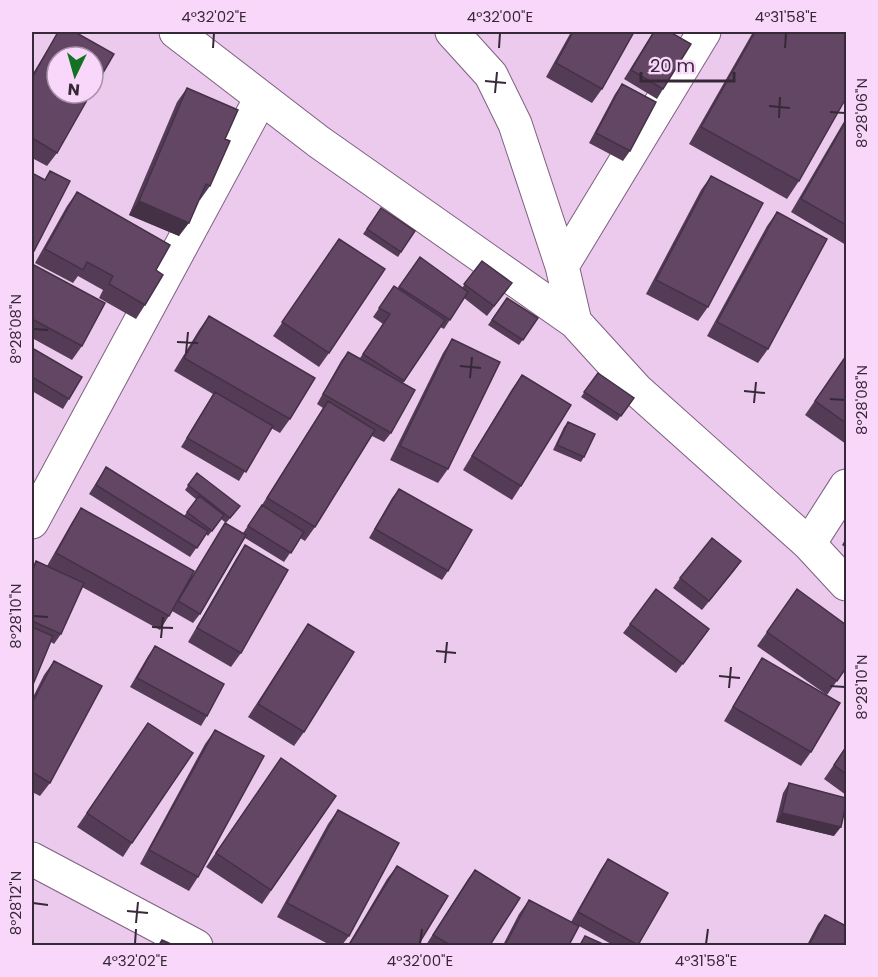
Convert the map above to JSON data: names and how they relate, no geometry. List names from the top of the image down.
{
  "scale_bar": "20 m",
  "north": "bottom",
  "coordinates": [
    "4°32'02\"E",
    "4°32'00\"E",
    "4°31'58\"E",
    "8°28'06\"N",
    "8°28'08\"N",
    "8°28'10\"N",
    "8°28'12\"N"
  ]
}
